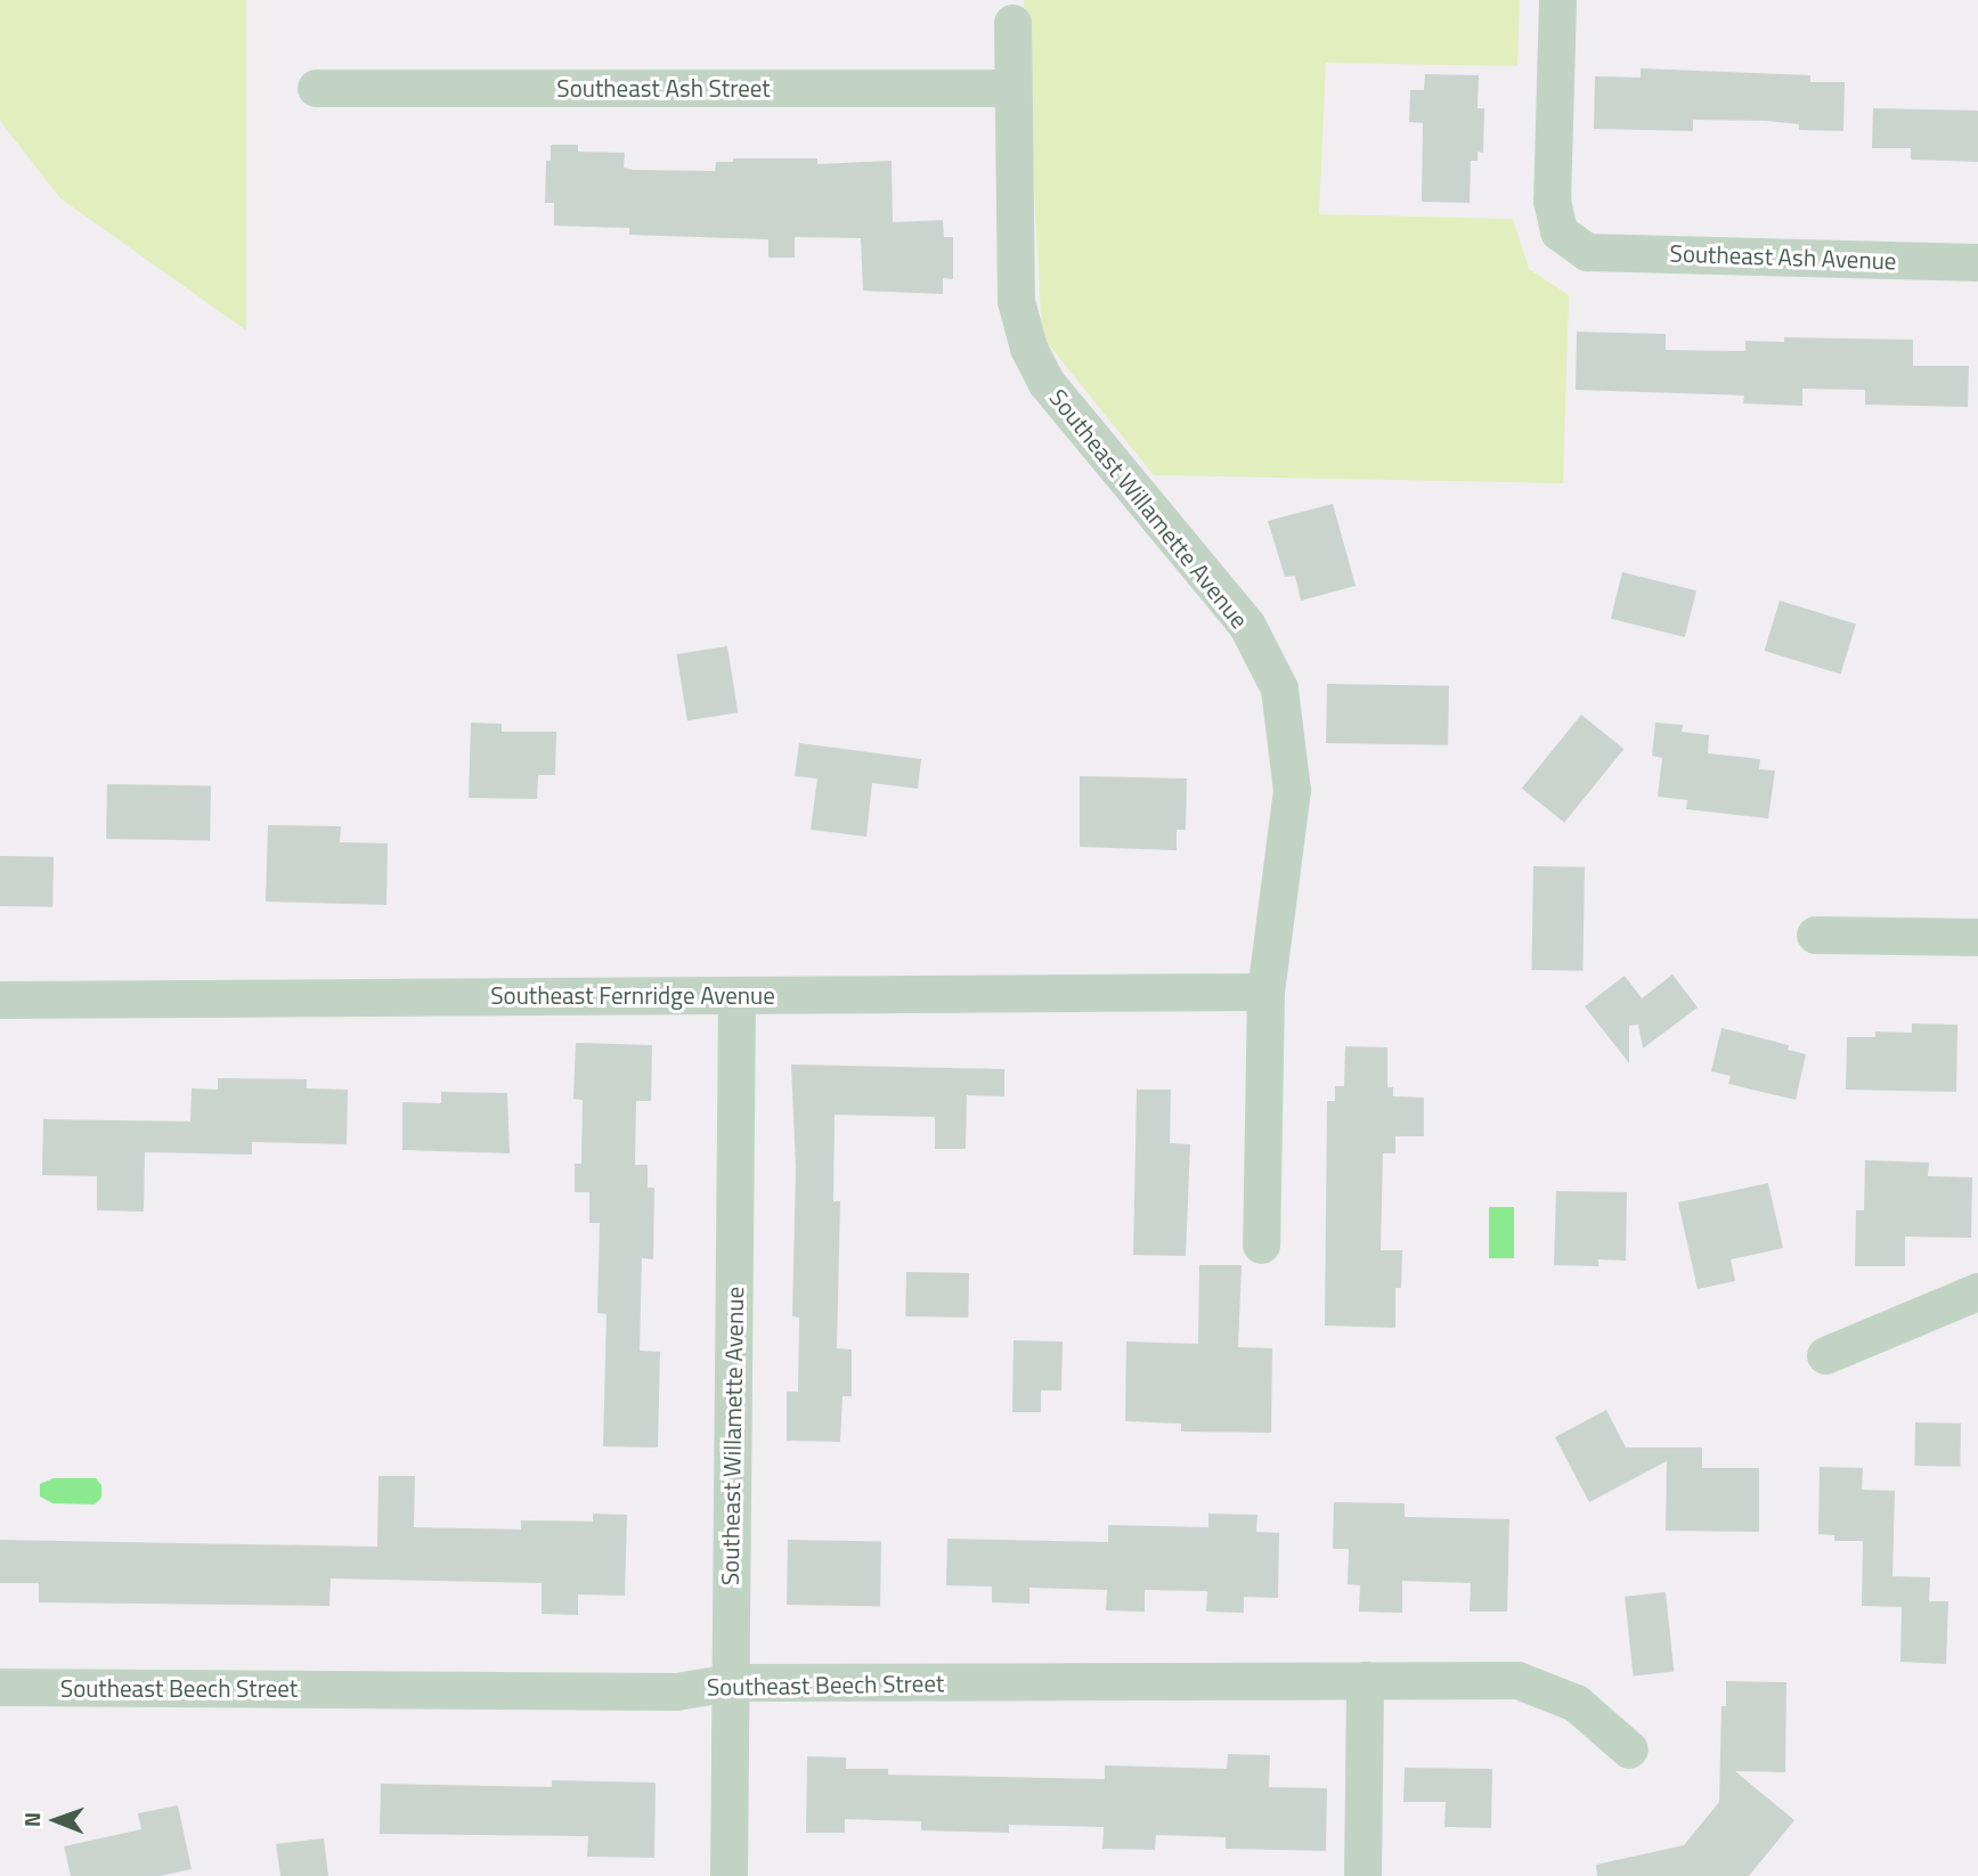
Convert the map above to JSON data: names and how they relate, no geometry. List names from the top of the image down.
{
  "streets": {
    "street": [
      "Southeast Ash Street",
      "Southeast Ash Avenue",
      "Southeast Willamette Avenue",
      "Southeast Fernridge Avenue",
      "Southeast Beech Street"
    ]
  },
  "crossings": [
    ["Southeast Ash Street", "Southeast Willamette Avenue"],
    ["Southeast Willamette Avenue", "Southeast Fernridge Avenue"],
    ["Southeast Willamette Avenue", "Southeast Beech Street"]
  ],
  "north": "left"
}
